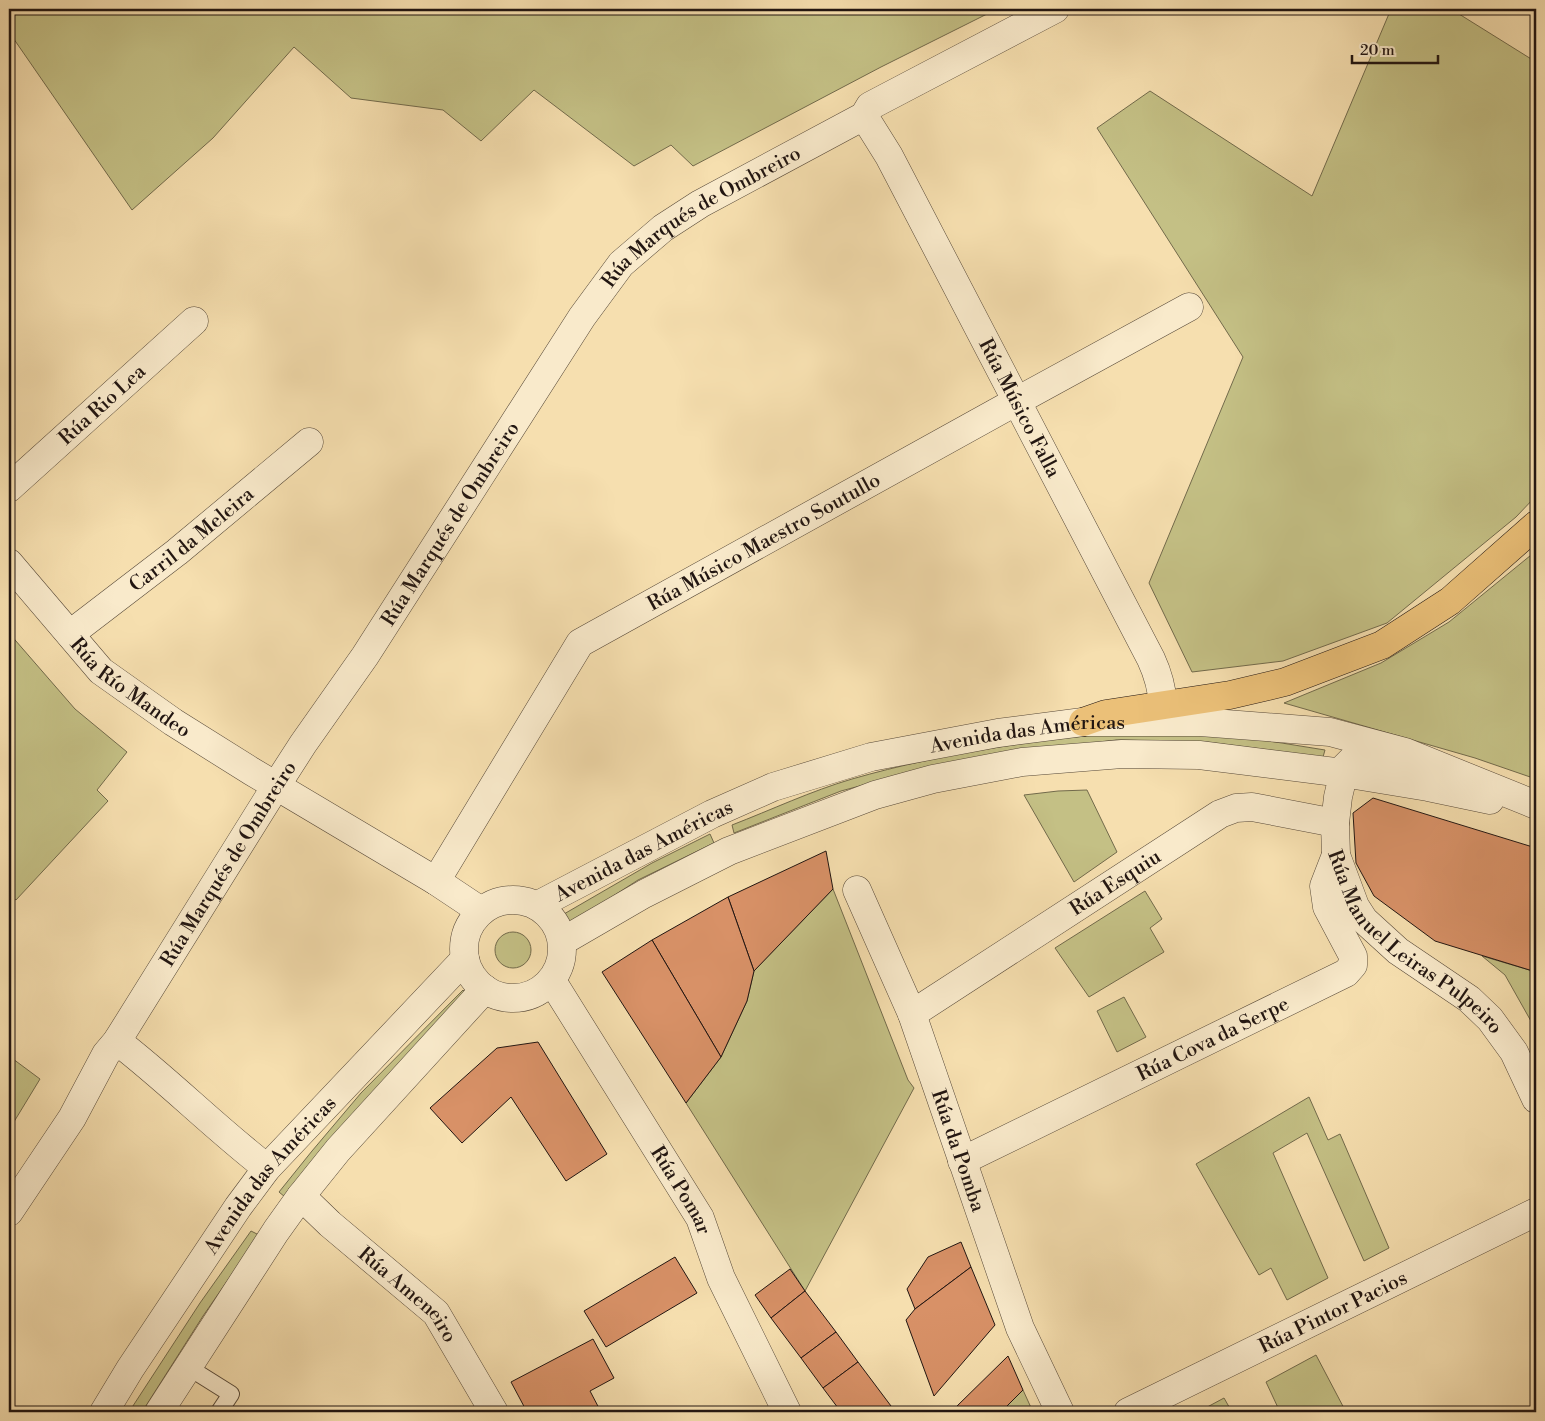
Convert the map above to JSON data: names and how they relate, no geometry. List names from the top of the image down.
{
  "streets": {
    "street": [
      "Rúa Marqués de Ombreiro",
      "Rúa Rio Lea",
      "Rúa Músico Falla",
      "Carril da Meleira",
      "Rúa Músico Maestro Soutullo",
      "Rúa Río Mandeo",
      "Avenida das Américas",
      "Rúa Esquiu",
      "Rúa Manuel Leiras Pulpeiro",
      "Rúa Cova da Serpe",
      "Rúa da Pomba",
      "Rúa Pomar",
      "Rúa Ameneiro",
      "Rúa Pintor Pacios"
    ]
  },
  "crossings": [
    ["Rúa Marqués de Ombreiro", "Rúa Músico Falla"],
    ["Rúa Marqués de Ombreiro", "Rúa Río Mandeo"],
    ["Rúa Músico Falla", "Rúa Músico Maestro Soutullo"],
    ["Carril da Meleira", "Rúa Río Mandeo"],
    ["Rúa Músico Maestro Soutullo", "Rúa Río Mandeo"],
    ["Rúa Río Mandeo", "Avenida das Américas"],
    ["Rúa Río Mandeo", "Rúa Pomar"],
    ["Avenida das Américas", "Rúa Manuel Leiras Pulpeiro"],
    ["Avenida das Américas", "Rúa Pomar"],
    ["Avenida das Américas", "Rúa Ameneiro"],
    ["Rúa Esquiu", "Rúa Manuel Leiras Pulpeiro"],
    ["Rúa Esquiu", "Rúa da Pomba"],
    ["Rúa Manuel Leiras Pulpeiro", "Rúa Cova da Serpe"],
    ["Rúa Cova da Serpe", "Rúa da Pomba"]
  ],
  "scale_bar": "20 m"
}
